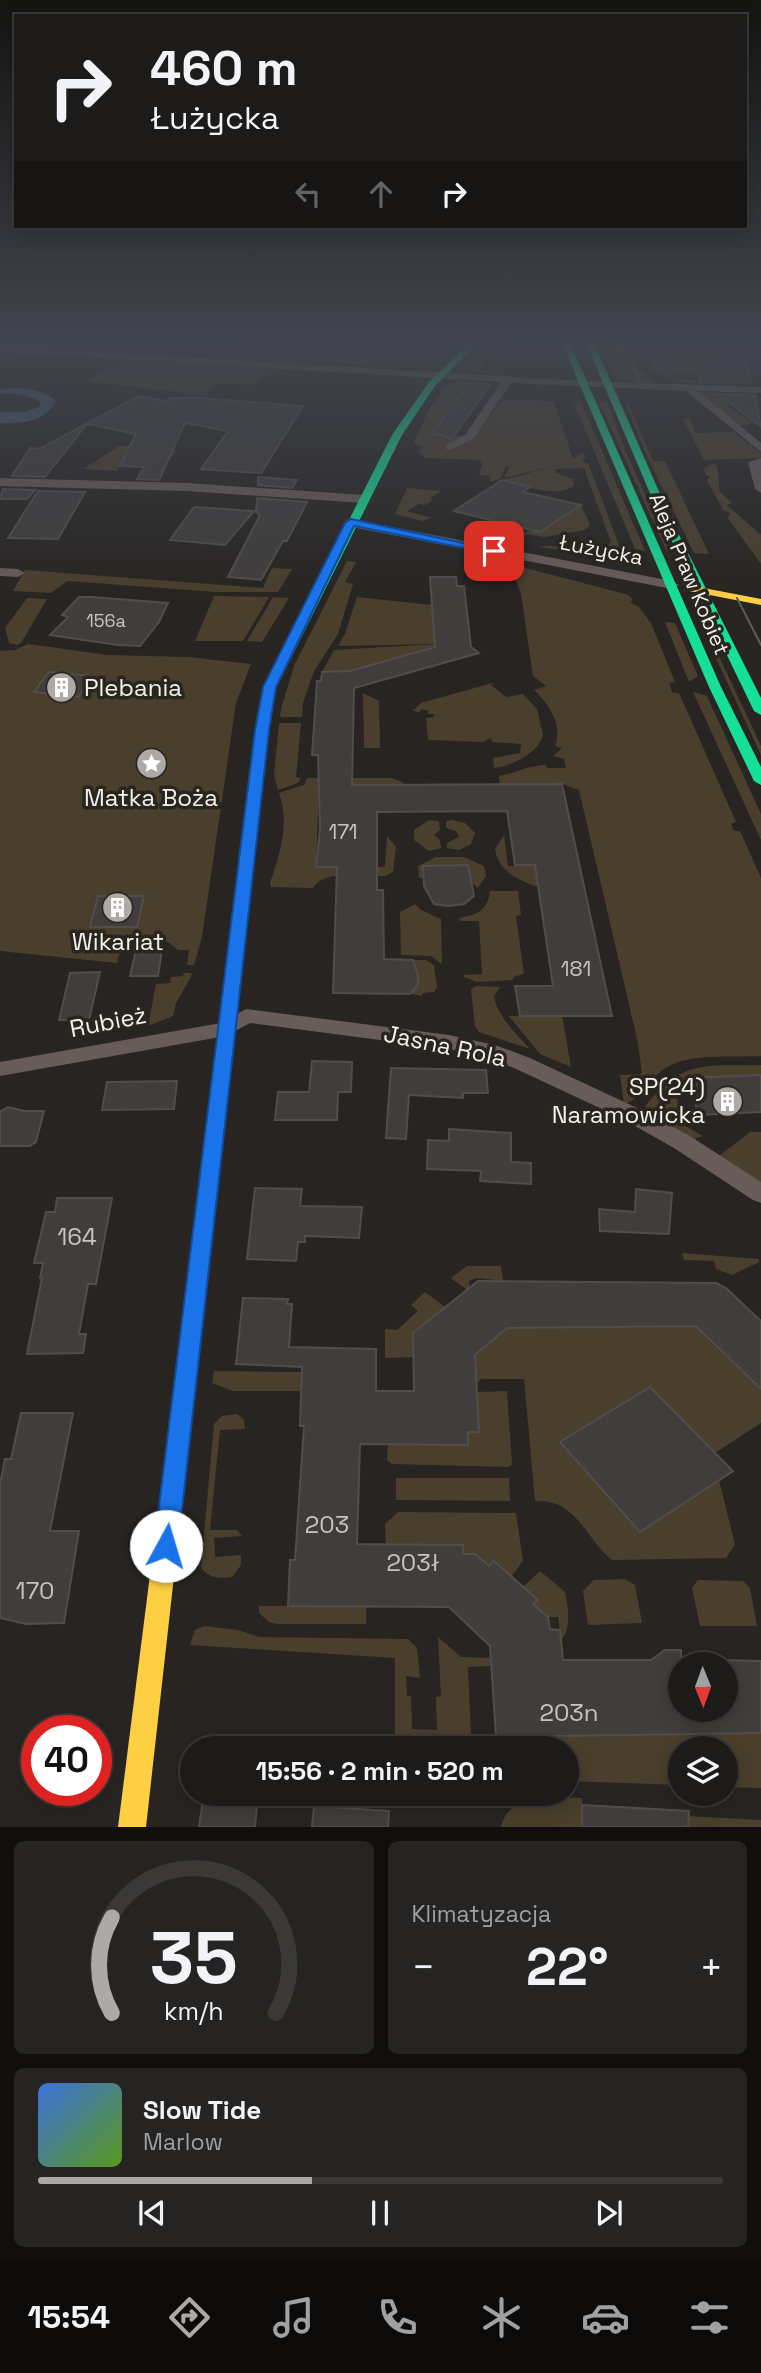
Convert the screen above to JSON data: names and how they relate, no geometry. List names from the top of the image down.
{
  "streets": {
    "street": [
      "Łużycka",
      "Aleja Praw Kobiet",
      "Rubież",
      "Jasna Rola"
    ]
  },
  "crossings": [
    ["Łużycka", "Aleja Praw Kobiet"],
    ["Rubież", "Jasna Rola"]
  ],
  "places": {
    "building": ["Plebania", "Wikariat", "SP(24) Naramowicka"],
    "place": ["Matka Boża"]
  },
  "house_numbers": [
    "156a",
    "171",
    "181",
    "164",
    "203",
    "203ł",
    "170",
    "203n"
  ],
  "north": "bottom",
  "page": {
    "turn": ["460 m", "Łużycka"],
    "limit": "40",
    "trip": "15:56 · 2 min · 520 m",
    "tile": "Klimatyzacja",
    "heat": ["−", "22°", "+"],
    "song": ["Slow Tide", "Marlow"],
    "tabs": "15:54",
    "gauge": ["35", "km/h"]
  }
}
